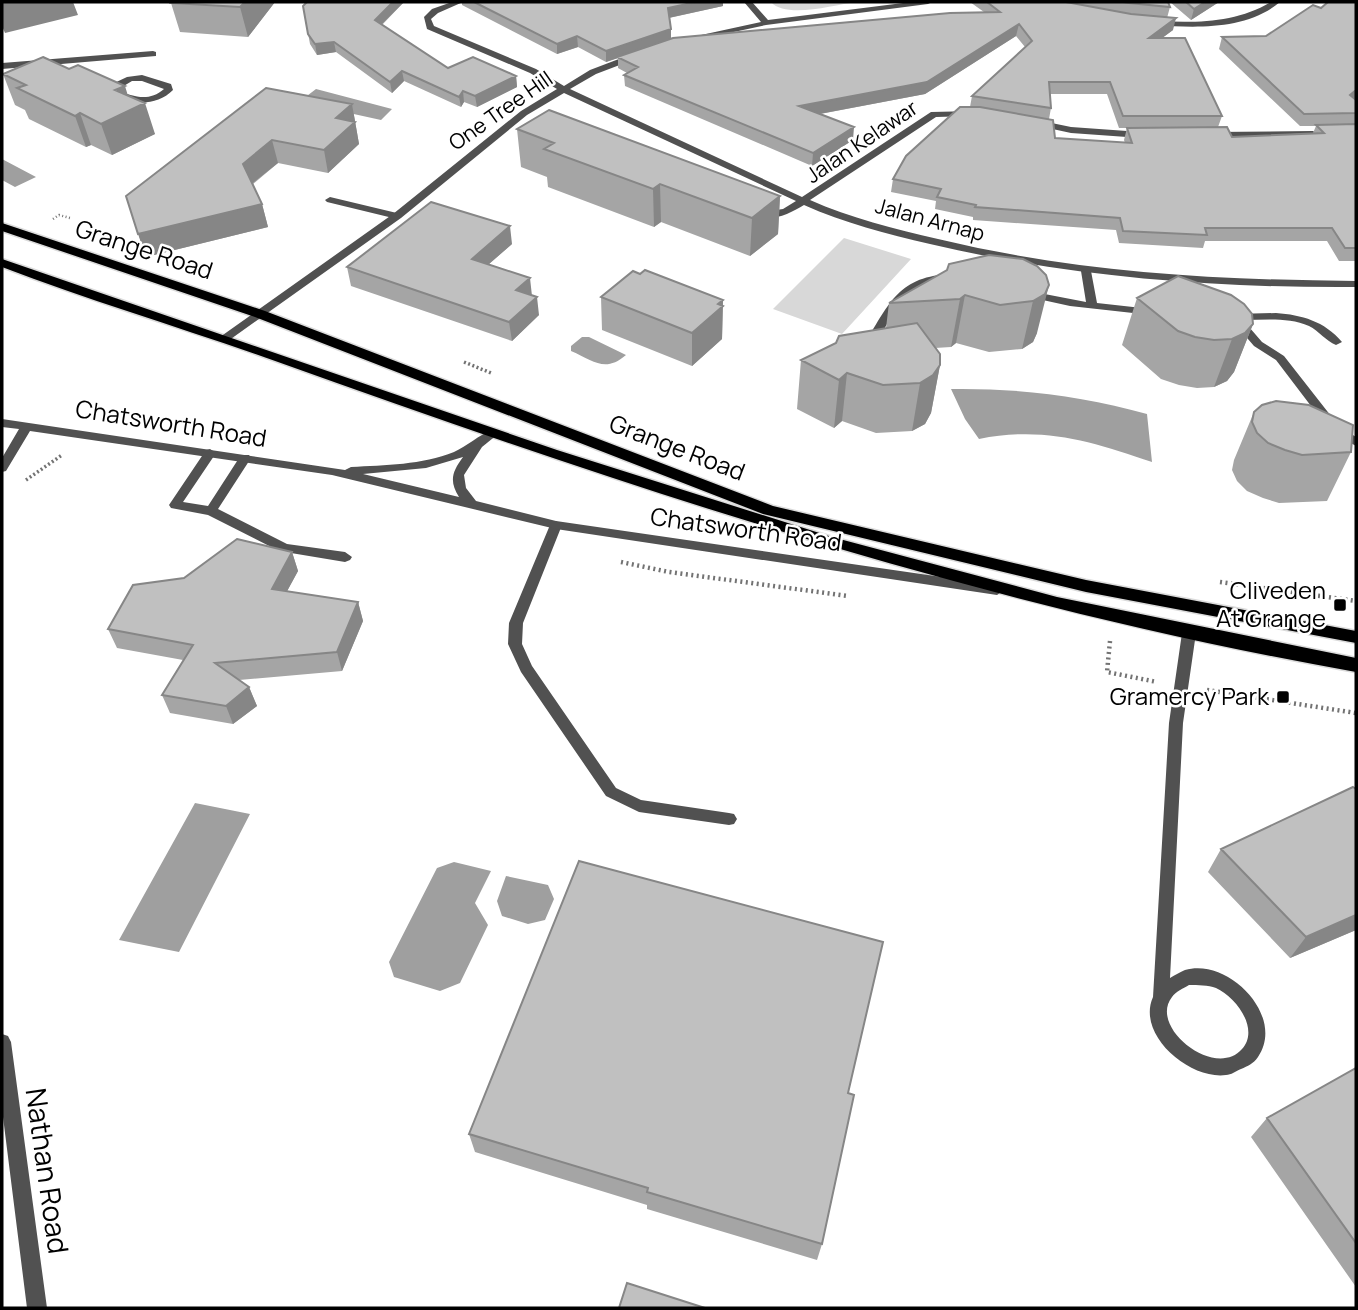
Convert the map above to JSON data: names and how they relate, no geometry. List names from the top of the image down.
{
  "streets": {
    "main road": ["Grange Road"],
    "street": [
      "One Tree Hill",
      "Jalan Kelawar",
      "Jalan Arnap",
      "Chatsworth Road",
      "Nathan Road"
    ]
  },
  "crossings": [
    ["One Tree Hill", "Jalan Arnap"],
    ["One Tree Hill", "Grange Road"],
    ["Jalan Kelawar", "Jalan Arnap"],
    ["Grange Road", "Chatsworth Road"]
  ],
  "places": {
    "transit": ["Cliveden At Grange", "Gramercy Park"]
  }
}
